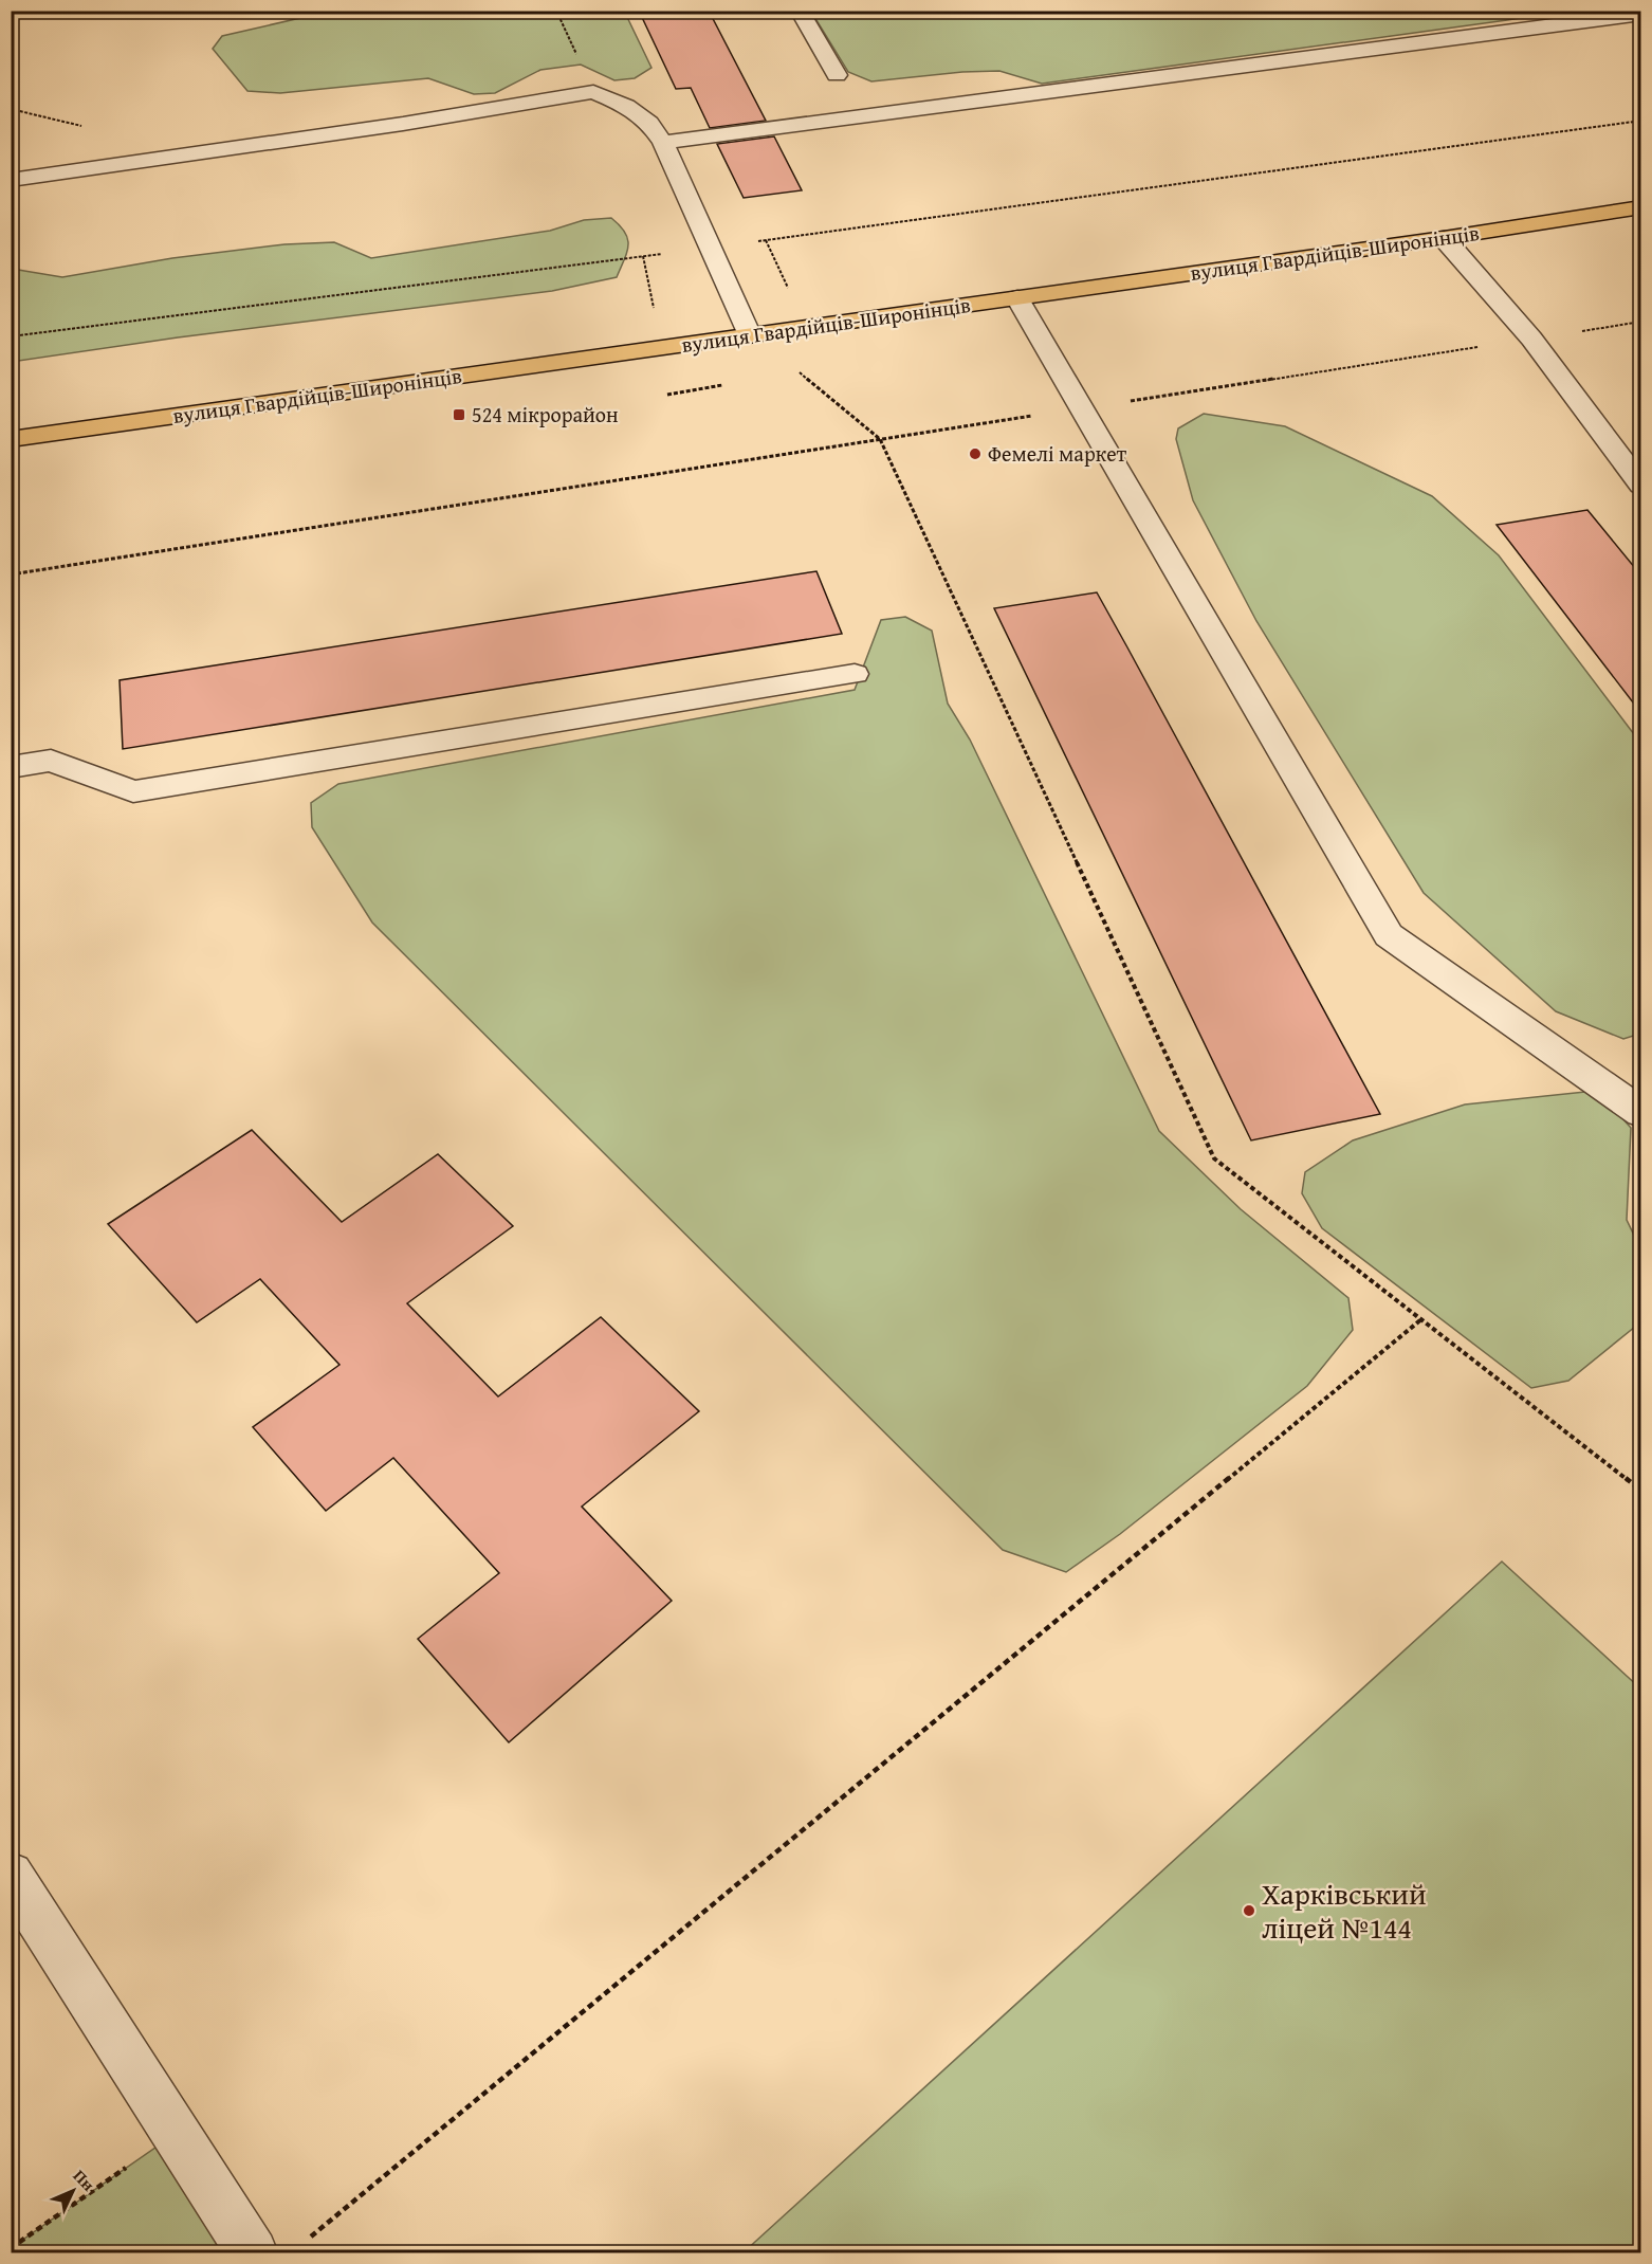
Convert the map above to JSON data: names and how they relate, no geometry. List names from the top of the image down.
{
  "streets": {
    "main road": ["вулиця Гвардійців-Широнінців"]
  },
  "places": {
    "transit": ["524 мікрорайон"],
    "other": ["Фемелі маркет", "Харківський ліцей №144"]
  },
  "north": "top right"
}
